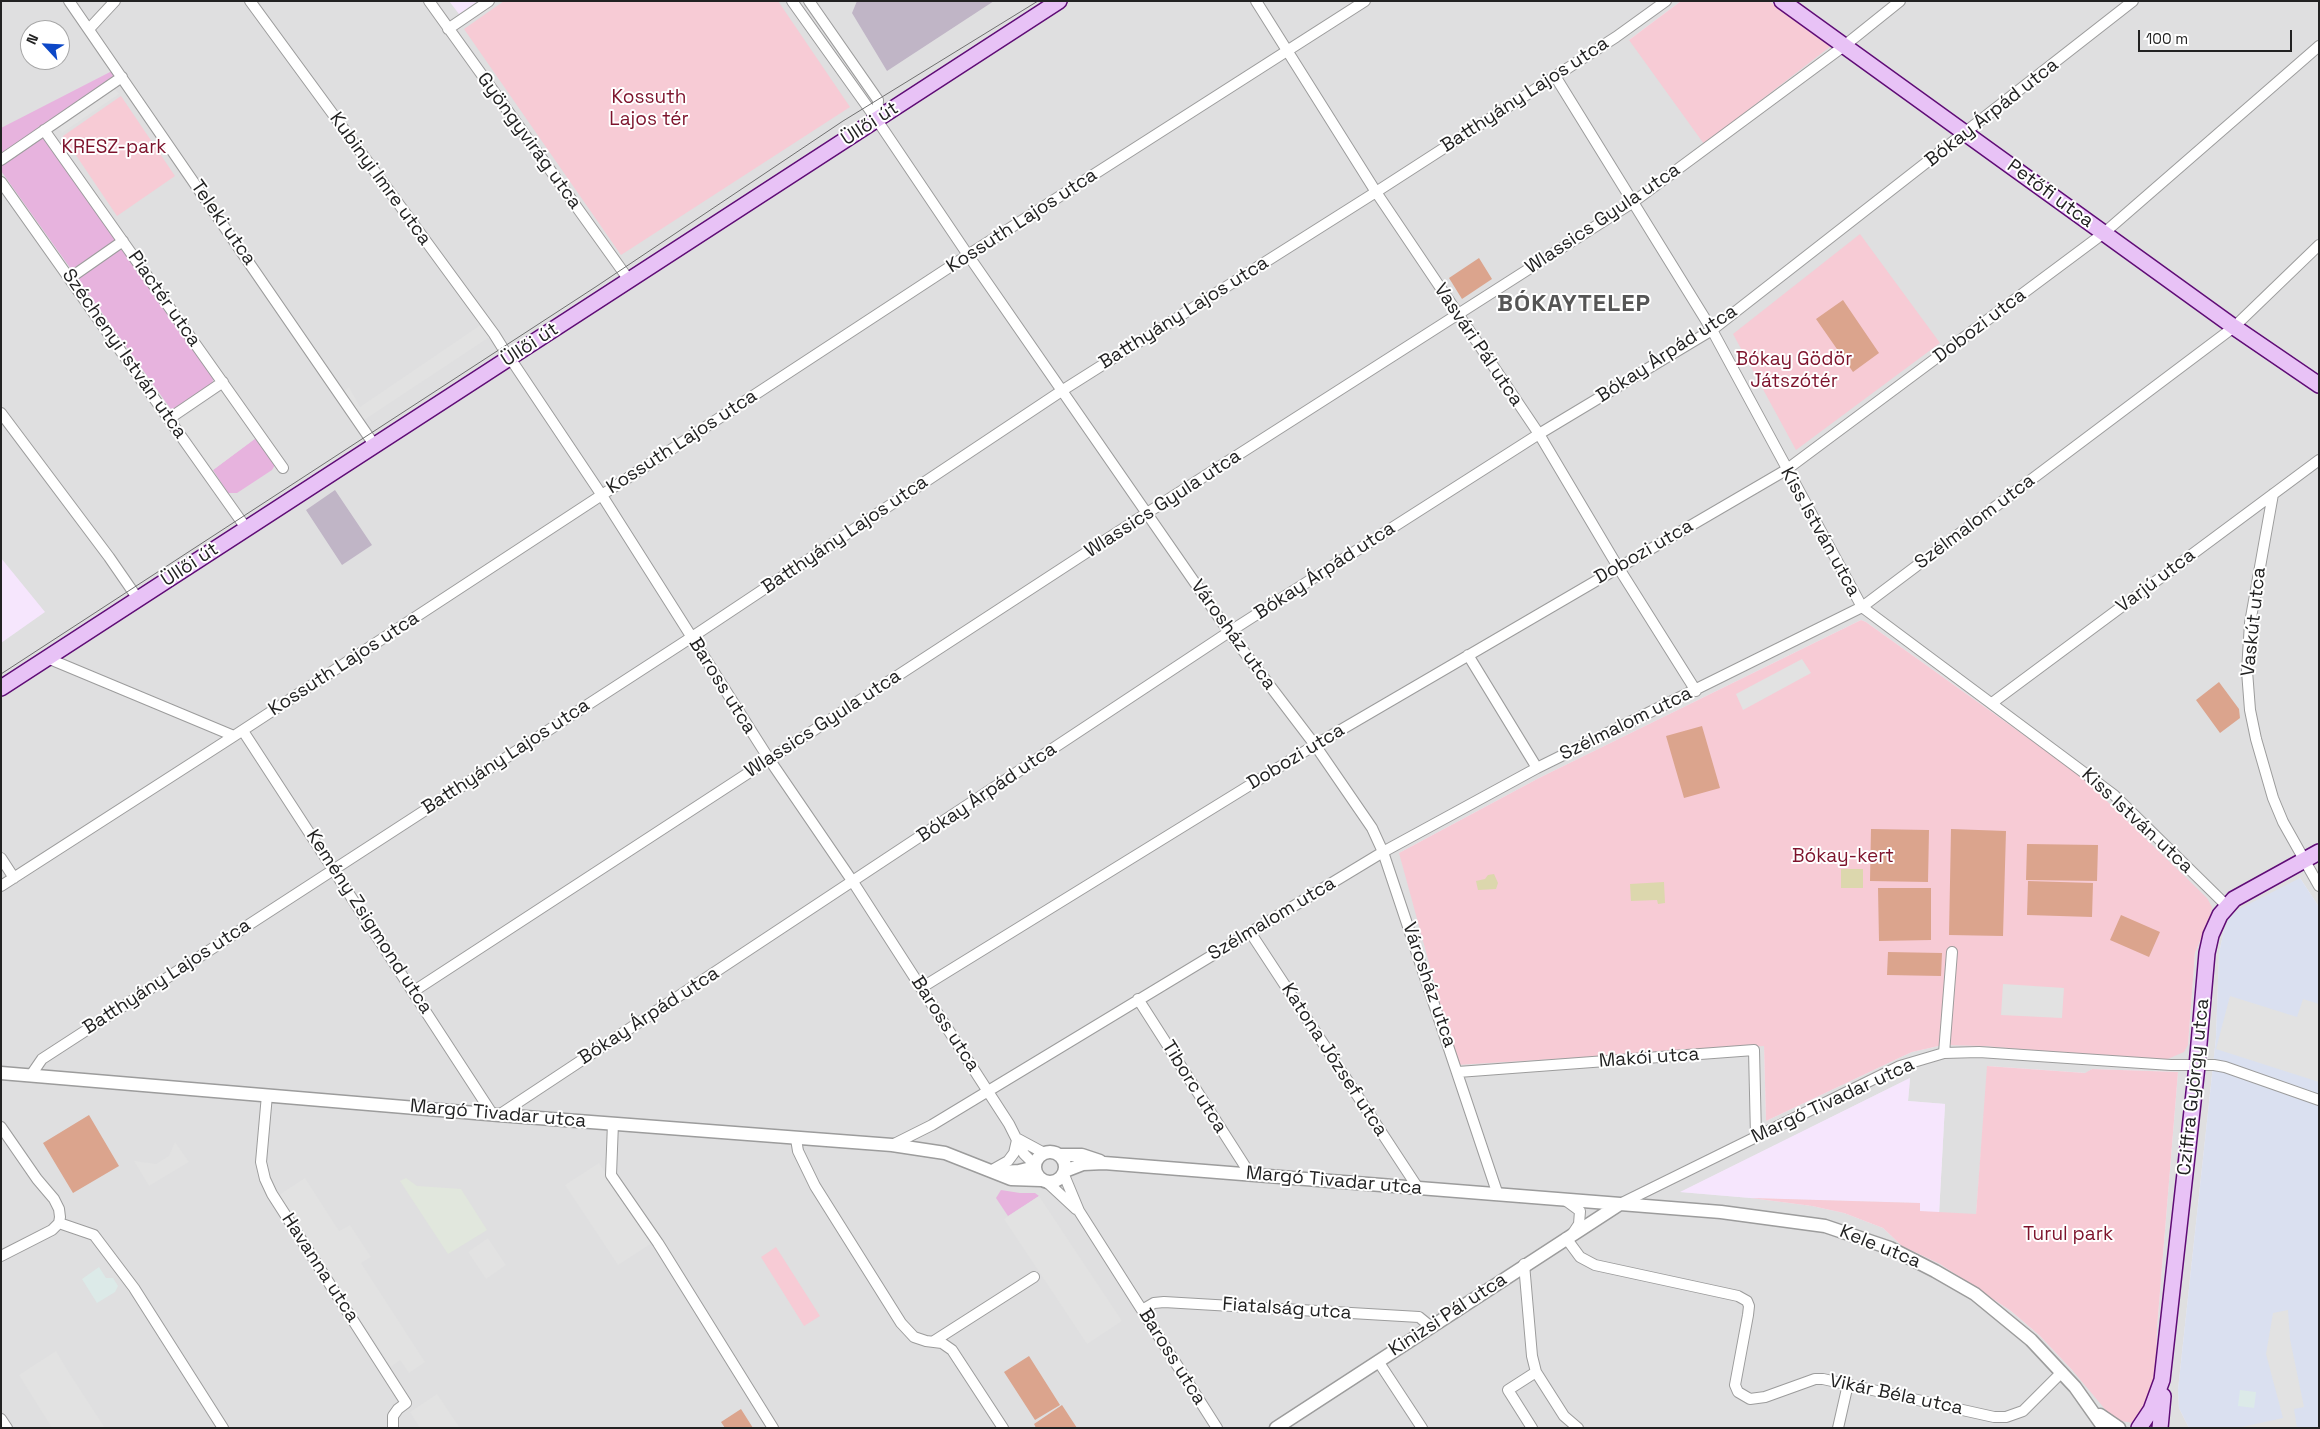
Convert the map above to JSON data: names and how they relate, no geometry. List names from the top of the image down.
{
  "streets": {
    "main road": ["Üllői út", "Petőfi utca", "Cziffra György utca"],
    "street": [
      "Batthyány Lajos utca",
      "Bókay Árpád utca",
      "Gyöngyvirág utca",
      "Kubinyi Imre utca",
      "Wlassics Gyula utca",
      "Kossuth Lajos utca",
      "Teleki utca",
      "Piactér utca",
      "Dobozi utca",
      "Vasvári Pál utca",
      "Széchenyi István utca",
      "Szélmalom utca",
      "Kiss István utca",
      "Varjú utca",
      "Vaskút utca",
      "Városház utca",
      "Baross utca",
      "Kemény Zsigmond utca",
      "Makói utca",
      "Katona József utca",
      "Tiborc utca",
      "Margó Tivadar utca",
      "Kele utca",
      "Havanna utca",
      "Fiatalság utca",
      "Kinizsi Pál utca",
      "Vikár Béla utca"
    ]
  },
  "crossings": [
    ["Batthyány Lajos utca", "Vasvári Pál utca"],
    ["Batthyány Lajos utca", "Kiss István utca"],
    ["Batthyány Lajos utca", "Városház utca"],
    ["Batthyány Lajos utca", "Baross utca"],
    ["Batthyány Lajos utca", "Kemény Zsigmond utca"],
    ["Batthyány Lajos utca", "Margó Tivadar utca"],
    ["Bókay Árpád utca", "Petőfi utca"],
    ["Bókay Árpád utca", "Vasvári Pál utca"],
    ["Bókay Árpád utca", "Kiss István utca"],
    ["Bókay Árpád utca", "Városház utca"],
    ["Bókay Árpád utca", "Baross utca"],
    ["Bókay Árpád utca", "Kemény Zsigmond utca"],
    ["Bókay Árpád utca", "Margó Tivadar utca"],
    ["Üllői út", "Gyöngyvirág utca"],
    ["Üllői út", "Kubinyi Imre utca"],
    ["Üllői út", "Teleki utca"],
    ["Üllői út", "Széchenyi István utca"],
    ["Üllői út", "Városház utca"],
    ["Üllői út", "Baross utca"],
    ["Kubinyi Imre utca", "Baross utca"],
    ["Petőfi utca", "Wlassics Gyula utca"],
    ["Petőfi utca", "Dobozi utca"],
    ["Petőfi utca", "Szélmalom utca"],
    ["Wlassics Gyula utca", "Vasvári Pál utca"],
    ["Wlassics Gyula utca", "Kiss István utca"],
    ["Wlassics Gyula utca", "Városház utca"],
    ["Wlassics Gyula utca", "Baross utca"],
    ["Wlassics Gyula utca", "Kemény Zsigmond utca"],
    ["Kossuth Lajos utca", "Vasvári Pál utca"],
    ["Kossuth Lajos utca", "Városház utca"],
    ["Kossuth Lajos utca", "Baross utca"],
    ["Kossuth Lajos utca", "Kemény Zsigmond utca"],
    ["Dobozi utca", "Vasvári Pál utca"],
    ["Dobozi utca", "Kiss István utca"],
    ["Dobozi utca", "Városház utca"],
    ["Dobozi utca", "Baross utca"],
    ["Vasvári Pál utca", "Szélmalom utca"],
    ["Szélmalom utca", "Kiss István utca"],
    ["Szélmalom utca", "Városház utca"],
    ["Szélmalom utca", "Baross utca"],
    ["Szélmalom utca", "Katona József utca"],
    ["Szélmalom utca", "Tiborc utca"],
    ["Szélmalom utca", "Margó Tivadar utca"],
    ["Kiss István utca", "Varjú utca"],
    ["Kiss István utca", "Cziffra György utca"],
    ["Varjú utca", "Vaskút utca"],
    ["Vaskút utca", "Cziffra György utca"],
    ["Városház utca", "Makói utca"],
    ["Városház utca", "Margó Tivadar utca"],
    ["Baross utca", "Margó Tivadar utca"],
    ["Baross utca", "Fiatalság utca"],
    ["Kemény Zsigmond utca", "Margó Tivadar utca"],
    ["Makói utca", "Margó Tivadar utca"],
    ["Katona József utca", "Margó Tivadar utca"],
    ["Tiborc utca", "Margó Tivadar utca"],
    ["Cziffra György utca", "Margó Tivadar utca"],
    ["Margó Tivadar utca", "Kele utca"],
    ["Margó Tivadar utca", "Havanna utca"],
    ["Margó Tivadar utca", "Kinizsi Pál utca"],
    ["Kele utca", "Kinizsi Pál utca"],
    ["Kele utca", "Vikár Béla utca"],
    ["Fiatalság utca", "Kinizsi Pál utca"],
    ["Kinizsi Pál utca", "Vikár Béla utca"]
  ],
  "districts": ["BÓKAYTELEP"],
  "parks": [
    "Kossuth Lajos tér",
    "KRESZ-park",
    "Bókay Gödör Játszótér",
    "Bókay-kert",
    "Turul park"
  ],
  "scale_bar": "100 m",
  "north": "top left"
}
